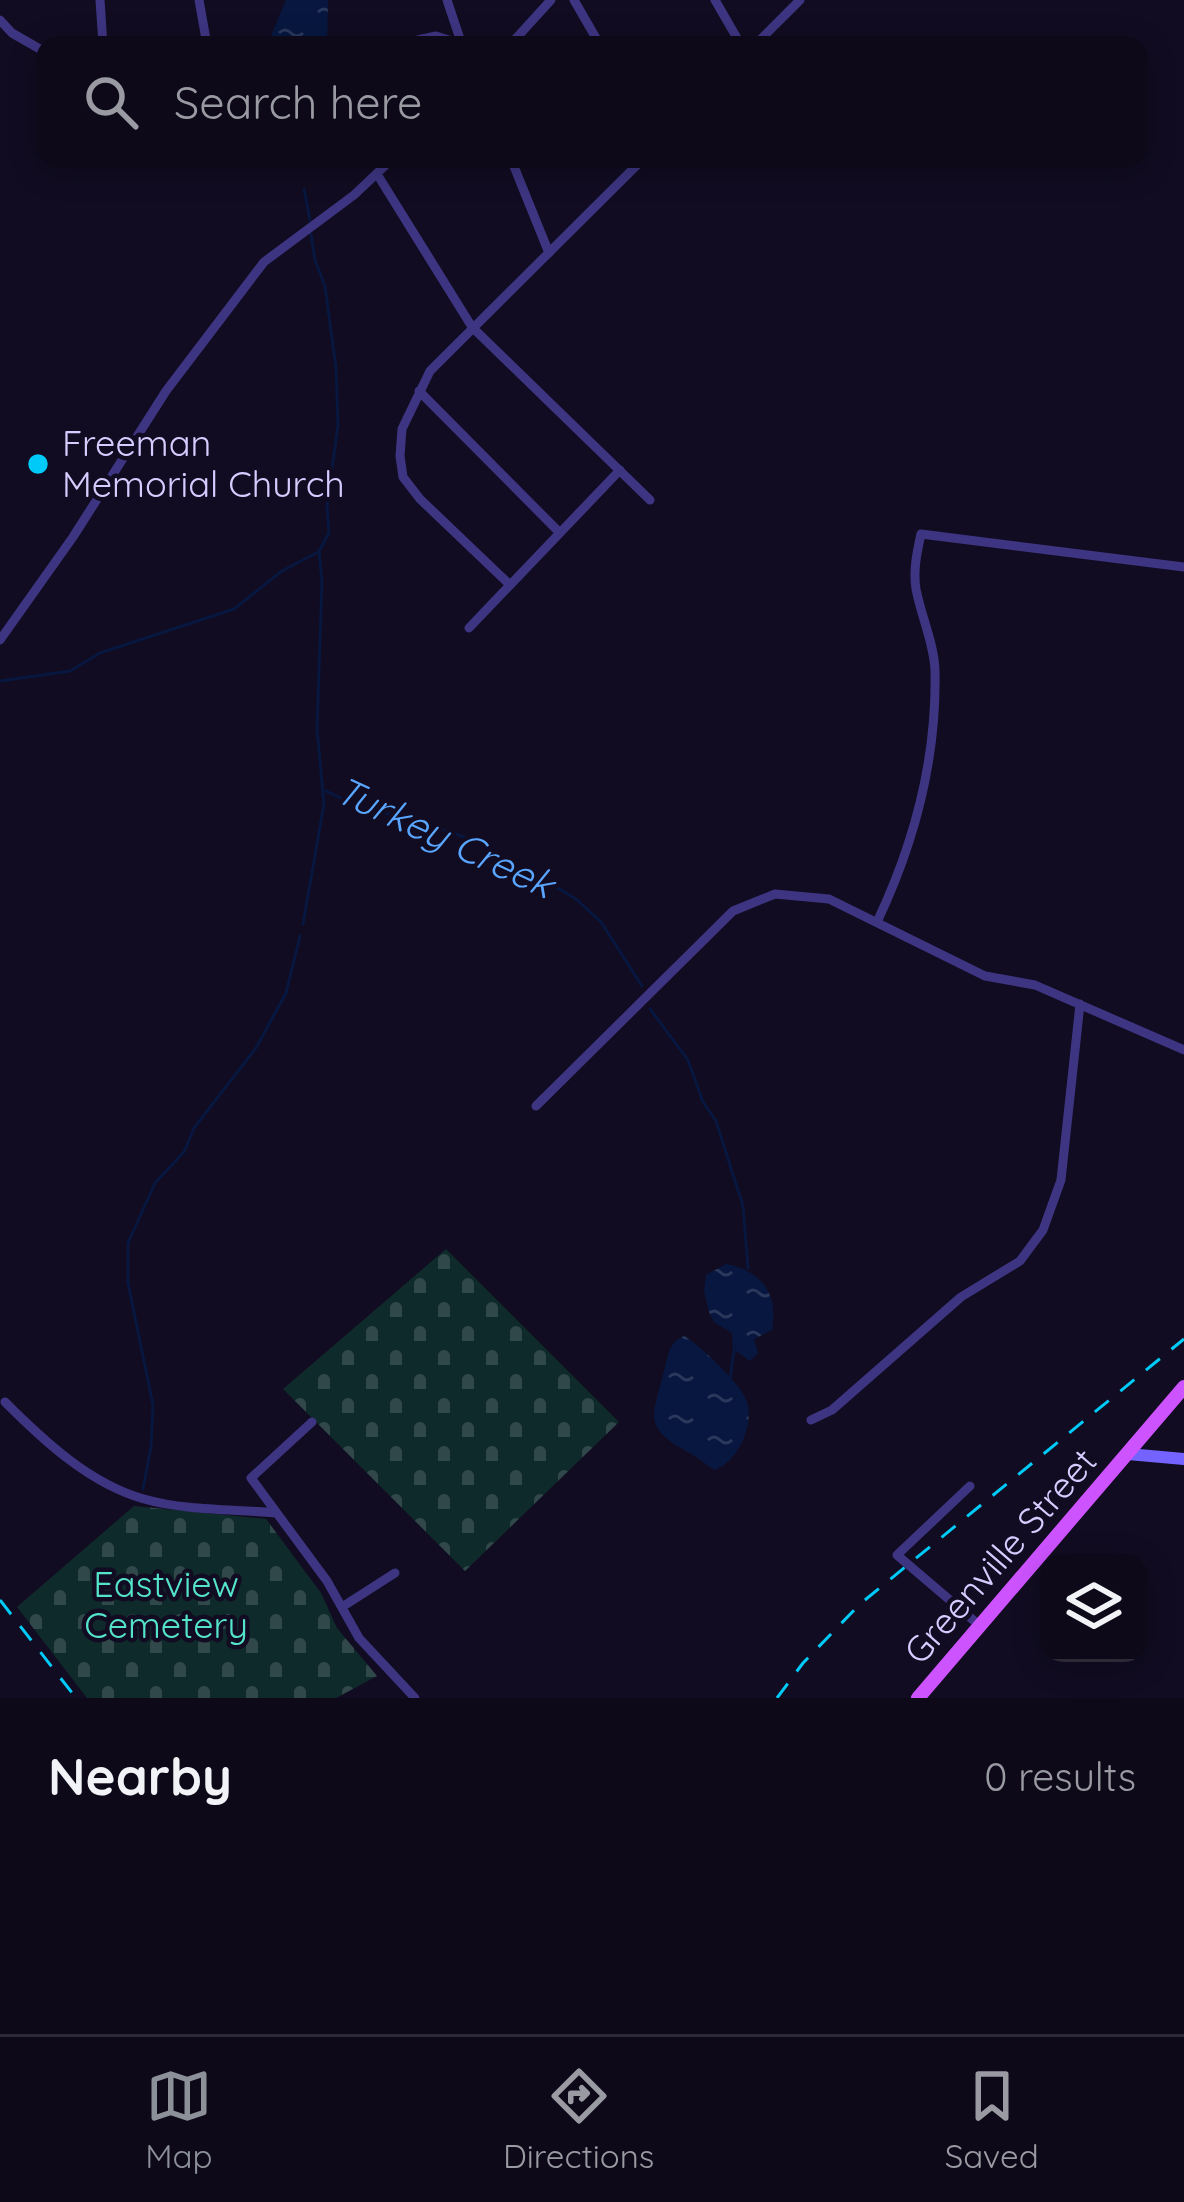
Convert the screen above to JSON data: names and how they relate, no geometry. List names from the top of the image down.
{
  "streets": {
    "main road": ["Greenville Street"]
  },
  "water": ["Turkey Creek"],
  "parks": ["Eastview Cemetery"],
  "places": ["Freeman Memorial Church"],
  "page": {
    "search": "Search here",
    "heading": ["Nearby", "0 results"],
    "nav": ["Map", "Directions", "Saved"]
  }
}
